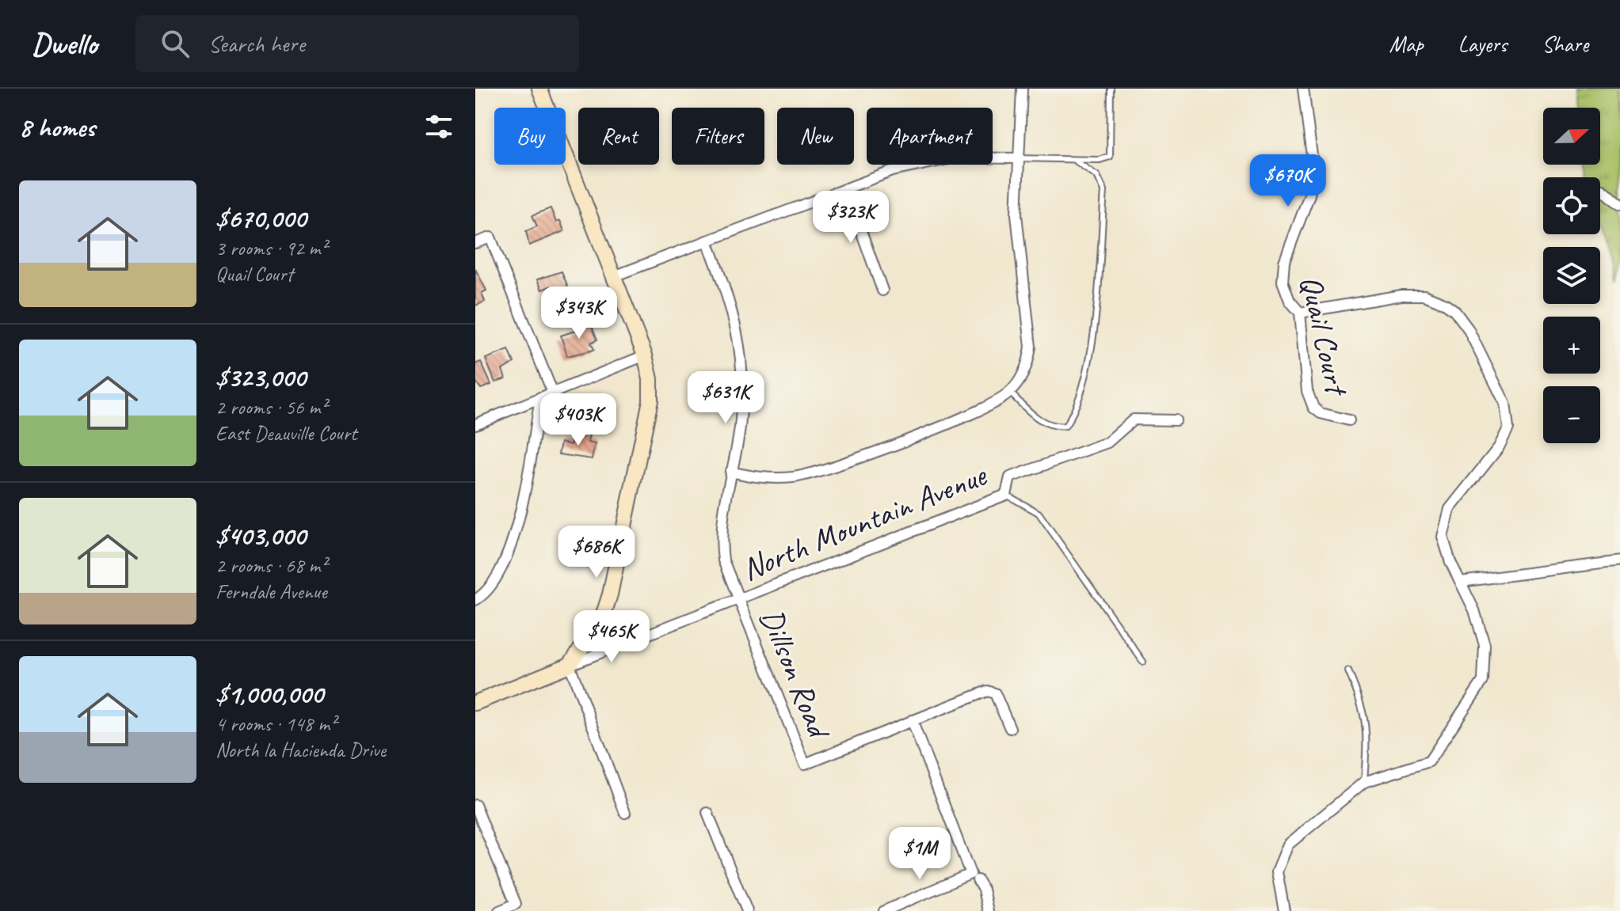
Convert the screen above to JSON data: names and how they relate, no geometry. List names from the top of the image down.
{
  "streets": {
    "street": ["Quail Court", "North Mountain Avenue", "Dillson Road"]
  },
  "crossings": [
    ["North Mountain Avenue", "Dillson Road"]
  ],
  "north": "right",
  "page": {
    "header": "Dwello",
    "search": "Search here",
    "nav": ["Map", "Layers", "Share"],
    "heading": "8 homes",
    "map_buttons": ["+", "−"],
    "chip": [
      "Buy",
      "Rent",
      "Filters",
      "New",
      "Apartment"
    ],
    "price": [
      "$670K",
      "$323K",
      "$343K",
      "$631K",
      "$403K",
      "$686K",
      "$465K",
      "$1M"
    ],
    "list": [
      {
        "name": "$670,000",
        "note": "3 rooms · 92 m² · Quail Court"
      },
      {
        "name": "$323,000",
        "note": "2 rooms · 56 m² · East Deauville Court"
      },
      {
        "name": "$403,000",
        "note": "2 rooms · 68 m² · Ferndale Avenue"
      },
      {
        "name": "$1,000,000",
        "note": "4 rooms · 148 m² · North la Hacienda Drive"
      }
    ]
  }
}
